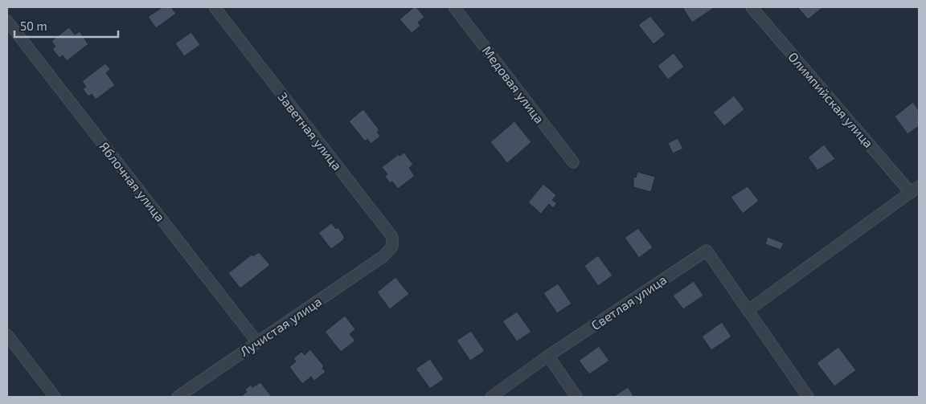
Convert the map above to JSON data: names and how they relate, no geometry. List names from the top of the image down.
{
  "streets": {
    "street": [
      "Медовая улица",
      "Олимпийская улица",
      "Заветная улица",
      "Яблочная улица",
      "Светлая улица",
      "Лучистая улица"
    ]
  },
  "crossings": [
    ["Заветная улица", "Лучистая улица"],
    ["Яблочная улица", "Лучистая улица"]
  ],
  "scale_bar": "50 m"
}
